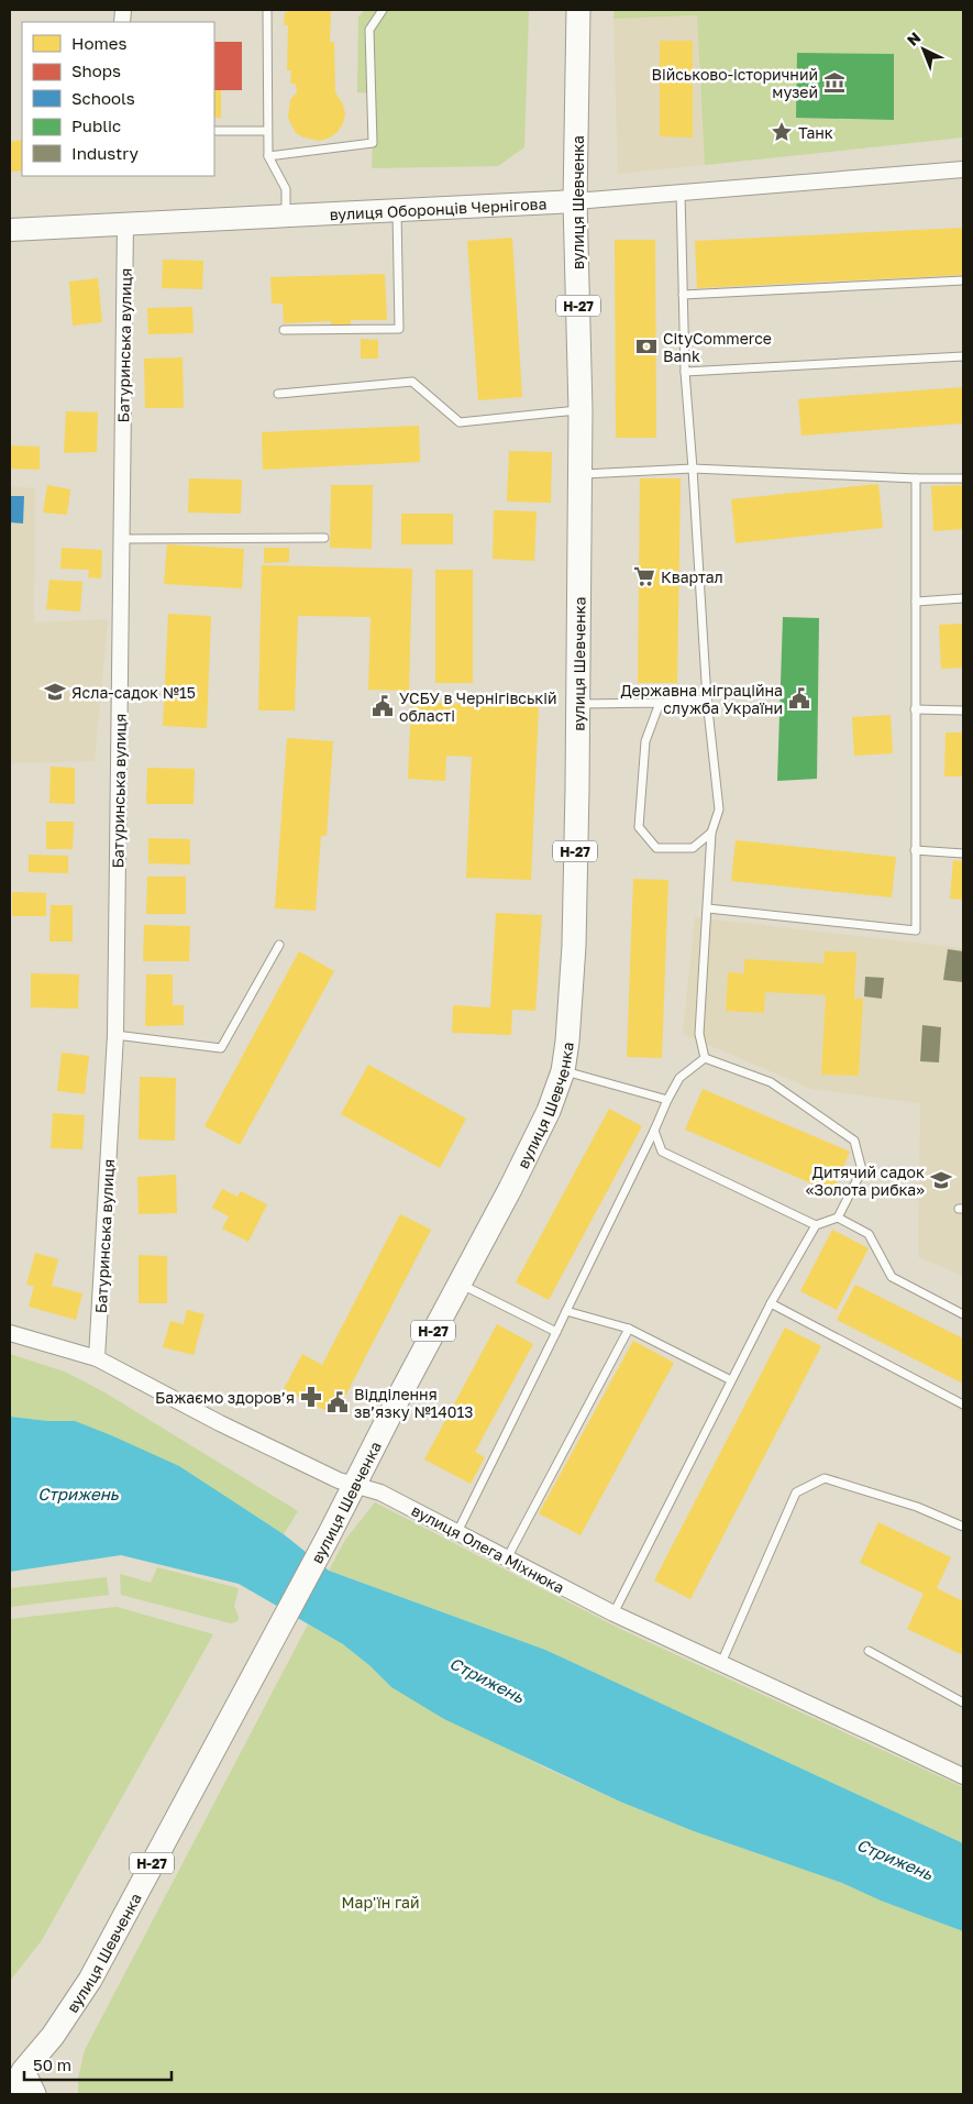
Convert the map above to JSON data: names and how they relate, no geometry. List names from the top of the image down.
{
  "streets": {
    "main road": ["вулиця Шевченка", "вулиця Оборонців Чернігова", "Н-27"],
    "street": ["Батуринська вулиця", "вулиця Олега Міхнюка"]
  },
  "crossings": [
    ["вулиця Шевченка", "вулиця Оборонців Чернігова"],
    ["вулиця Шевченка", "Н-27"],
    ["вулиця Шевченка", "вулиця Олега Міхнюка"],
    ["вулиця Оборонців Чернігова", "Батуринська вулиця"],
    ["Батуринська вулиця", "вулиця Олега Міхнюка"]
  ],
  "water": ["Стрижень"],
  "parks": ["Мар'їн гай"],
  "places": {
    "museum": ["Військово-історичний музей"],
    "place": ["Танк"],
    "bank": ["CityCommerce Bank"],
    "supermarket": ["Квартал"],
    "school or university": ["Ясла-садок №15", "Дитячий садок «Золота рибка»"],
    "public building": ["Державна міграційна служба України", "УСБУ в Чернігівській області", "Відділення зв’язку №14013"],
    "pharmacy": ["Бажаємо здоров’я"]
  },
  "legend": [
    "Homes",
    "Shops",
    "Schools",
    "Public",
    "Industry"
  ],
  "scale_bar": "50 m",
  "north": "top left"
}
